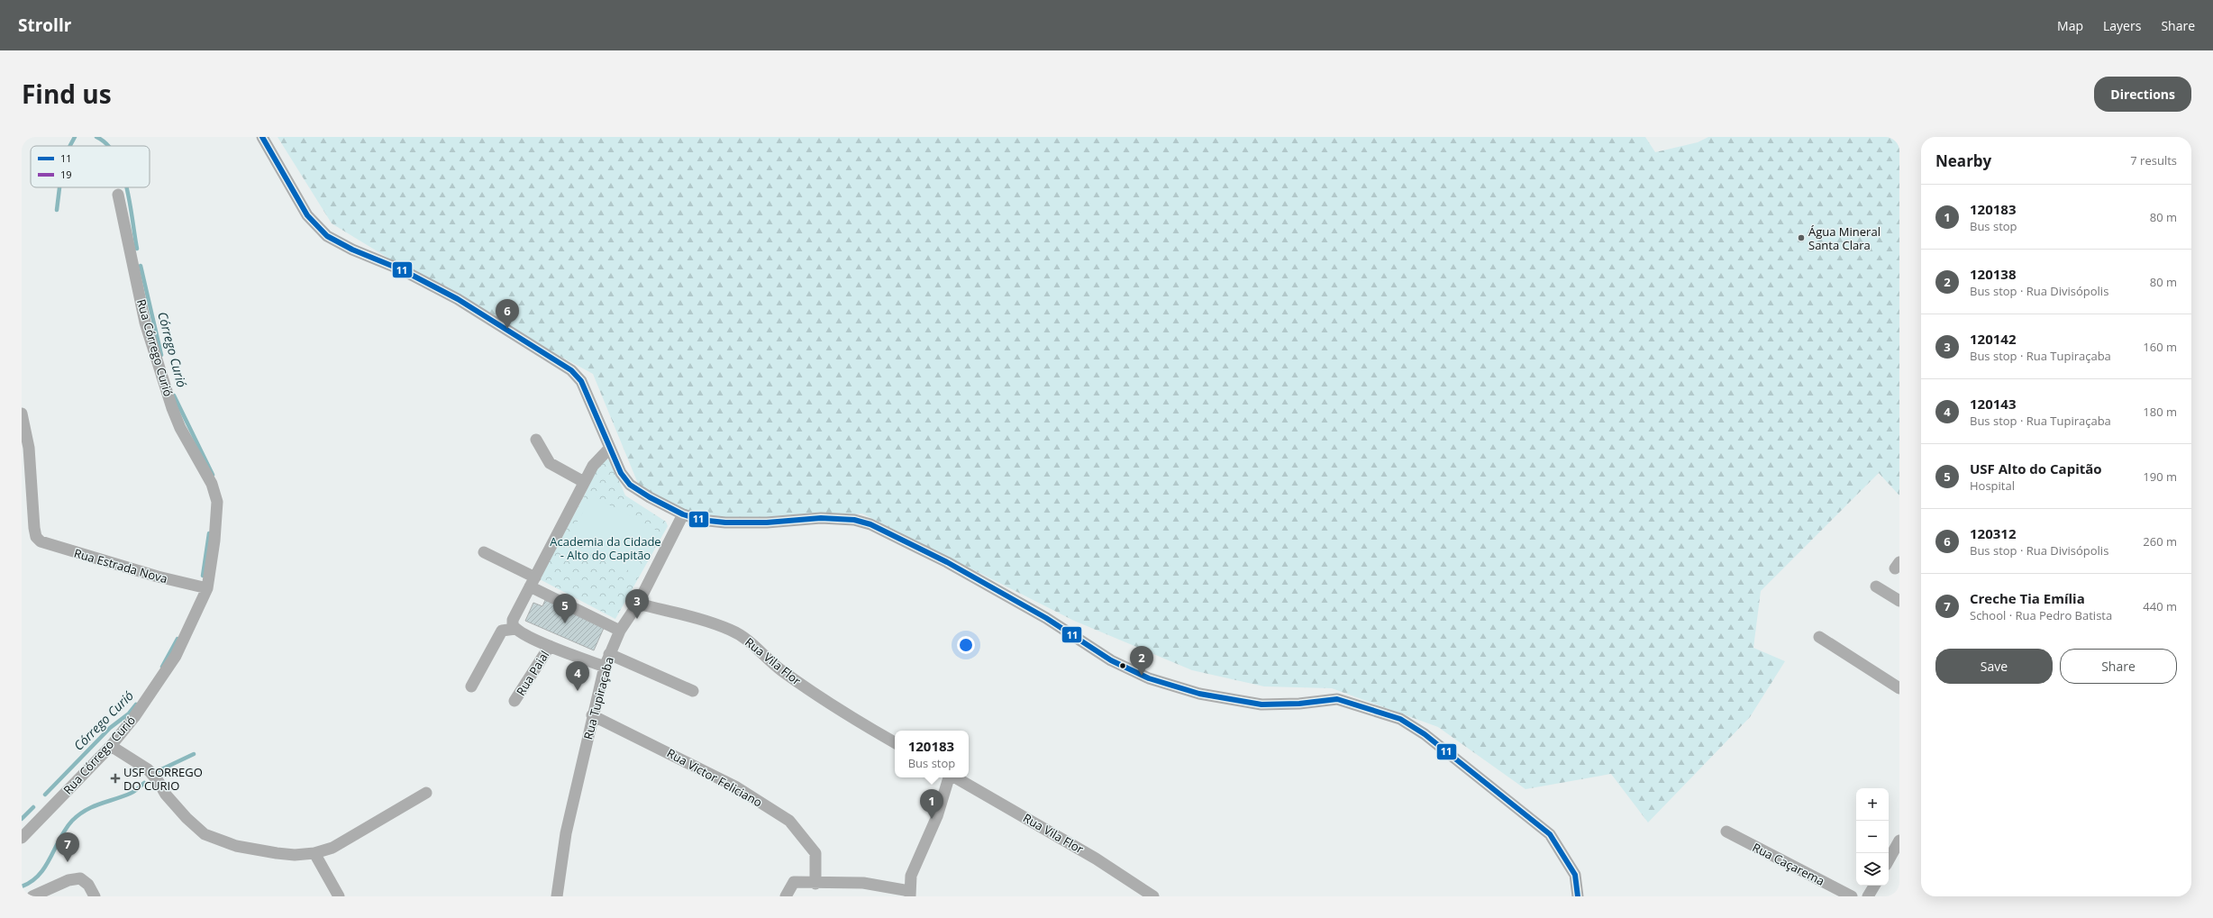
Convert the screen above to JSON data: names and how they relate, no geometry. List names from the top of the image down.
{
  "streets": {
    "street": [
      "Rua Córrego Curió",
      "Rua Estrada Nova",
      "Rua Vila Flor",
      "Rua Paial",
      "Rua Tupiraçaba",
      "Rua Victor Feliciano",
      "Rua Caçarema"
    ]
  },
  "crossings": [
    ["Rua Córrego Curió", "Rua Estrada Nova"],
    ["Rua Vila Flor", "Rua Tupiraçaba"],
    ["Rua Tupiraçaba", "Rua Victor Feliciano"]
  ],
  "water": ["Córrego Curió"],
  "parks": ["Academia da Cidade - Alto do Capitão"],
  "places": {
    "other": ["Água Mineral Santa Clara"],
    "health": ["USF CORREGO DO CURIO"]
  },
  "lines": ["transit line 11"],
  "legend": ["11", "19"],
  "page": {
    "header": "Strollr",
    "nav": ["Map", "Layers", "Share"],
    "title": "Find us",
    "buttons": [
      "Directions",
      ["Save", "Share"]
    ],
    "heading": ["Nearby", "7 results"],
    "list": [
      {
        "mark": "1",
        "name": "120183",
        "note": "Bus stop",
        "value": "80 m"
      },
      {
        "mark": "2",
        "name": "120138",
        "note": "Bus stop · Rua Divisópolis",
        "value": "80 m"
      },
      {
        "mark": "3",
        "name": "120142",
        "note": "Bus stop · Rua Tupiraçaba",
        "value": "160 m"
      },
      {
        "mark": "4",
        "name": "120143",
        "note": "Bus stop · Rua Tupiraçaba",
        "value": "180 m"
      },
      {
        "mark": "5",
        "name": "USF Alto do Capitão",
        "note": "Hospital",
        "value": "190 m"
      },
      {
        "mark": "6",
        "name": "120312",
        "note": "Bus stop · Rua Divisópolis",
        "value": "260 m"
      },
      {
        "mark": "7",
        "name": "Creche Tia Emília",
        "note": "School · Rua Pedro Batista",
        "value": "440 m"
      }
    ],
    "pins": [
      "6",
      "3",
      "5",
      "2",
      "4",
      "1",
      "7"
    ],
    "popup": ["120183", "Bus stop"],
    "map_buttons": ["+", "−"]
  }
}
